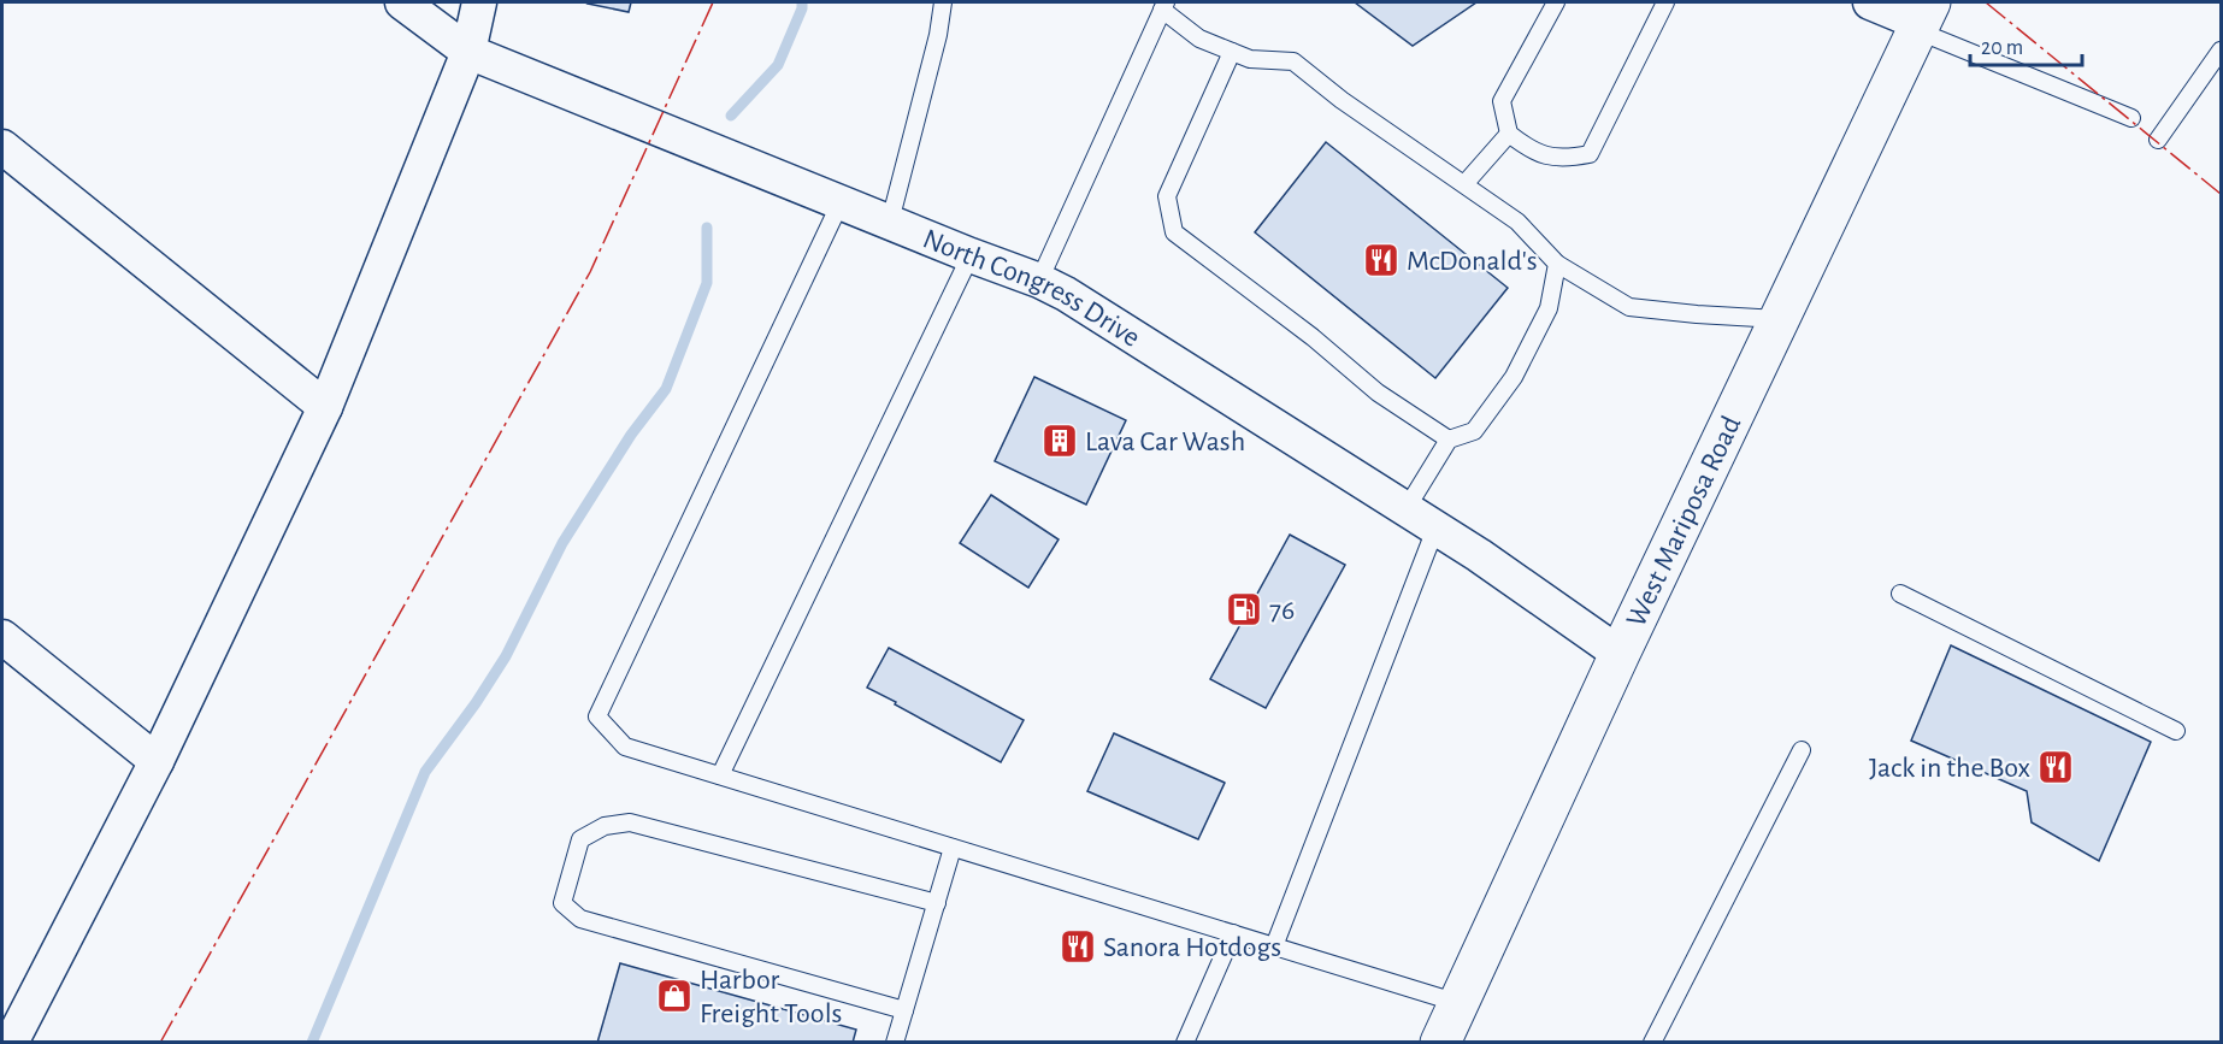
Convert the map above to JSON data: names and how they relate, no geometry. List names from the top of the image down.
{
  "streets": {
    "main road": ["West Mariposa Road"],
    "street": ["North Congress Drive"]
  },
  "crossings": [
    ["North Congress Drive", "West Mariposa Road"]
  ],
  "places": {
    "restaurant": ["McDonald's", "Jack in the Box", "Sanora Hotdogs"],
    "building": ["Lava Car Wash"],
    "fuel station": ["76"],
    "shop": ["Harbor Freight Tools"]
  },
  "scale_bar": "20 m"
}
